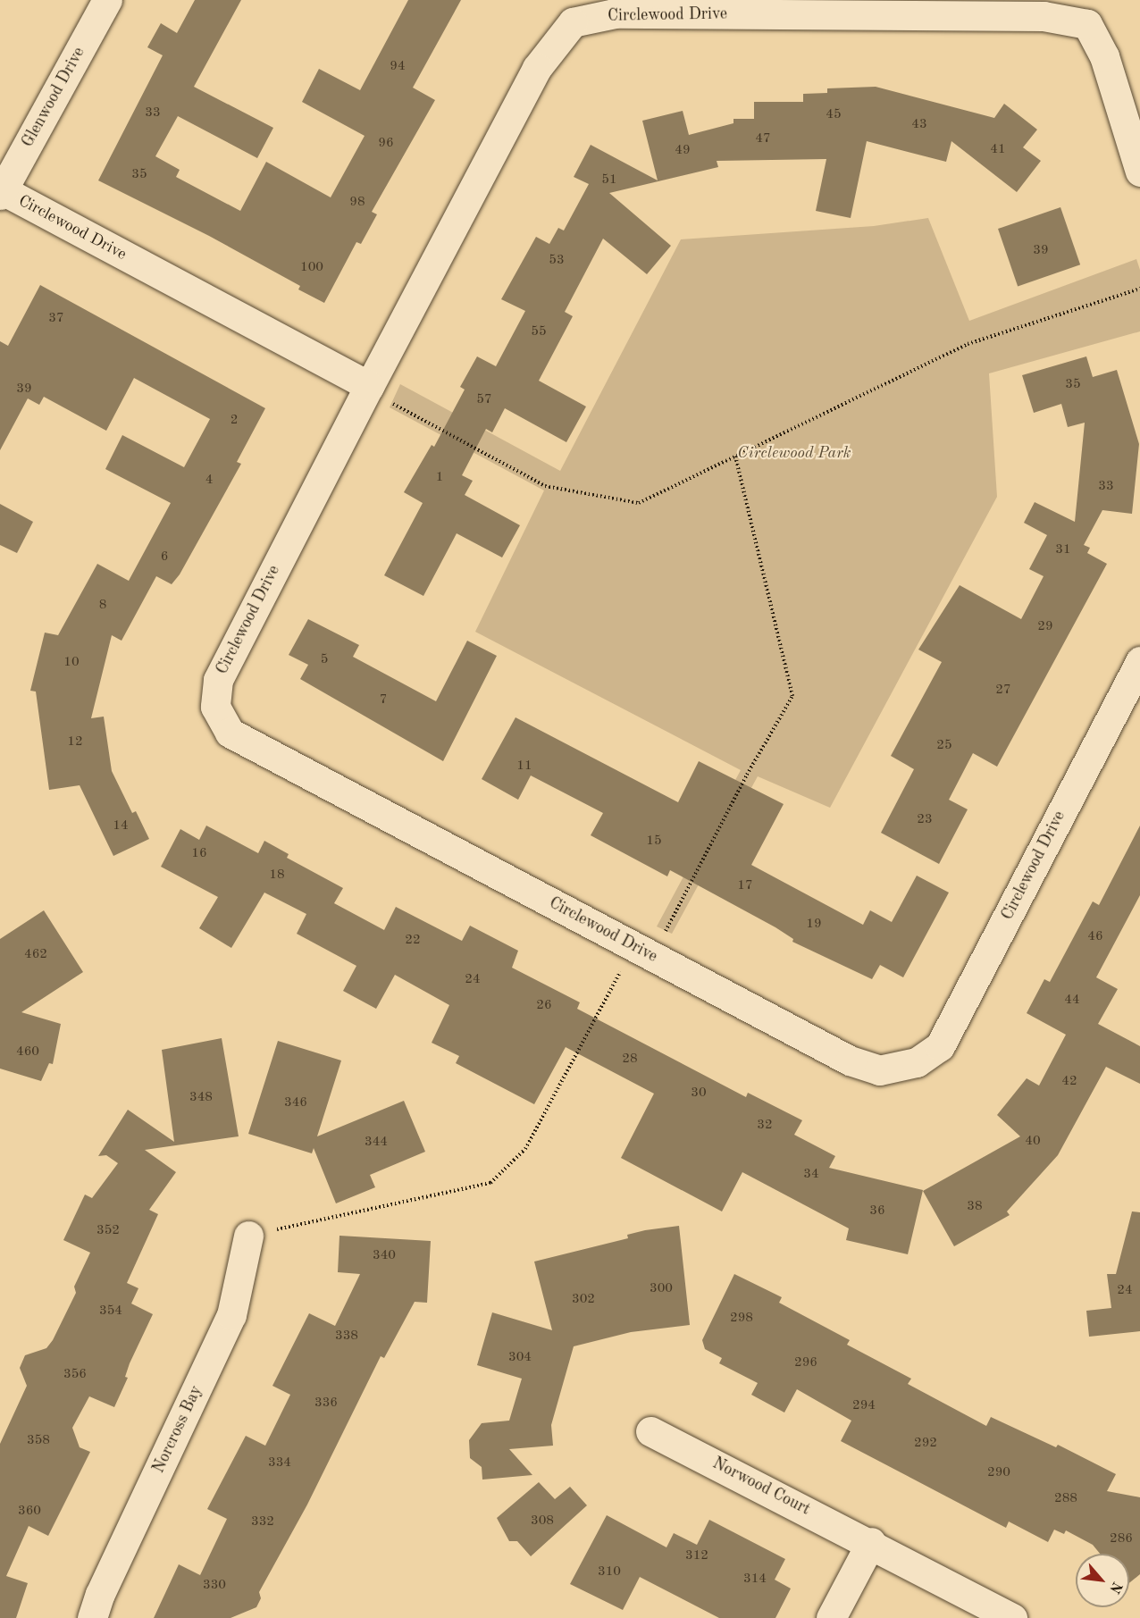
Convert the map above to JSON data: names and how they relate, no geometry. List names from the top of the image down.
{
  "streets": {
    "street": [
      "Circlewood Drive",
      "Glenwood Drive",
      "Norcross Bay",
      "Norwood Court"
    ]
  },
  "crossings": [
    ["Circlewood Drive", "Glenwood Drive"]
  ],
  "parks": ["Circlewood Park"],
  "house_numbers": [
    "94",
    "33",
    "45",
    "43",
    "47",
    "96",
    "41",
    "49",
    "35",
    "51",
    "98",
    "39",
    "53",
    "100",
    "37",
    "55",
    "35",
    "39",
    "57",
    "2",
    "1",
    "4",
    "33",
    "31",
    "6",
    "8",
    "29",
    "5",
    "10",
    "27",
    "7",
    "12",
    "25",
    "11",
    "23",
    "14",
    "15",
    "16",
    "18",
    "17",
    "19",
    "46",
    "22",
    "462",
    "24",
    "44",
    "26",
    "460",
    "28",
    "42",
    "30",
    "348",
    "346",
    "32",
    "40",
    "344",
    "34",
    "38",
    "36",
    "352",
    "340",
    "300",
    "24",
    "302",
    "354",
    "298",
    "338",
    "304",
    "296",
    "356",
    "336",
    "294",
    "358",
    "292",
    "334",
    "290",
    "288",
    "360",
    "308",
    "332",
    "286",
    "312",
    "310",
    "314",
    "330"
  ],
  "north": "bottom right"
}
